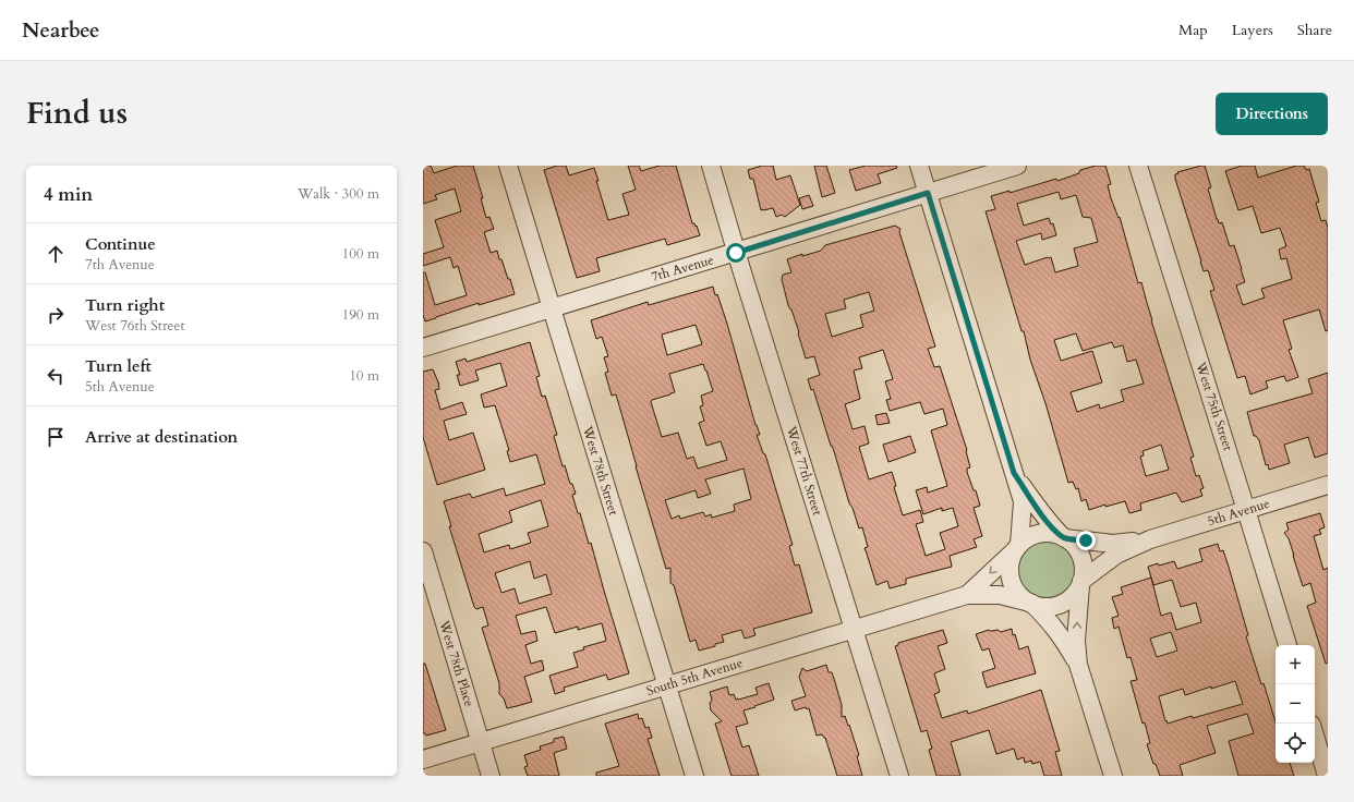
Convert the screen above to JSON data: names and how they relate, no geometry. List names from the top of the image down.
{
  "streets": {
    "street": [
      "7th Avenue",
      "West 75th Street",
      "West 78th Street",
      "West 77th Street",
      "5th Avenue",
      "West 78th Place",
      "South 5th Avenue"
    ]
  },
  "crossings": [
    ["7th Avenue", "West 78th Street"],
    ["7th Avenue", "West 77th Street"],
    ["West 75th Street", "5th Avenue"],
    ["West 78th Street", "South 5th Avenue"],
    ["West 77th Street", "South 5th Avenue"],
    ["5th Avenue", "South 5th Avenue"],
    ["West 78th Place", "South 5th Avenue"]
  ],
  "page": {
    "header": "Nearbee",
    "nav": ["Map", "Layers", "Share"],
    "title": "Find us",
    "buttons": "Directions",
    "heading": ["4 min", "Walk · 300 m"],
    "list": [
      ["Continue", "7th Avenue", "100 m"],
      ["Turn right", "West 76th Street", "190 m"],
      ["Turn left", "5th Avenue", "10 m"],
      "Arrive at destination"
    ],
    "map_buttons": ["+", "−"]
  }
}
